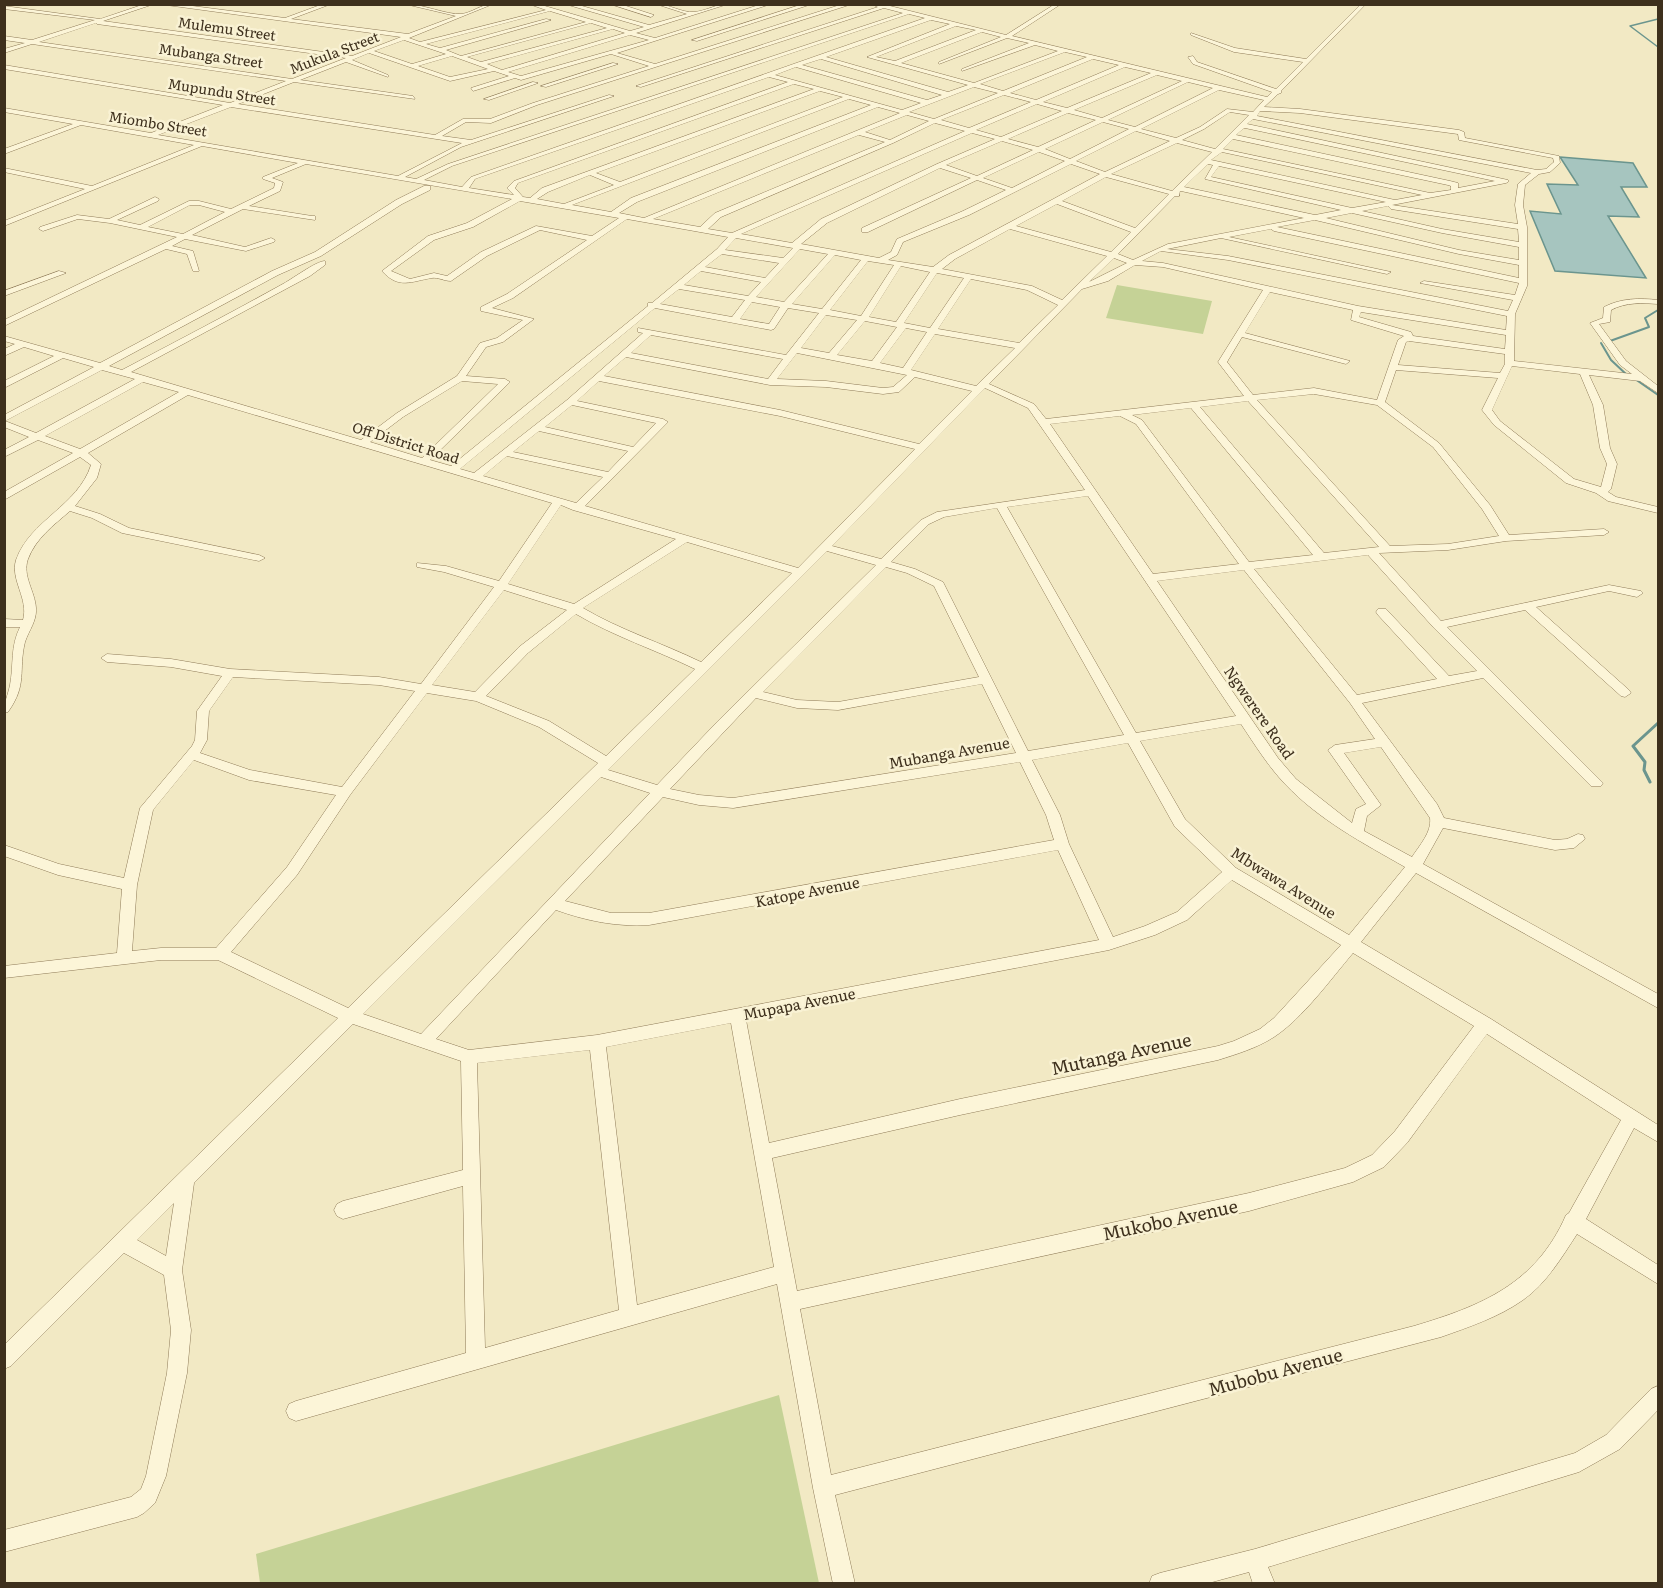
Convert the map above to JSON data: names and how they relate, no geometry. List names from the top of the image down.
{
  "streets": {
    "street": [
      "Mulemu Street",
      "Mukula Street",
      "Mubanga Street",
      "Mupundu Street",
      "Miombo Street",
      "Off District Road",
      "Ngwerere Road",
      "Mubanga Avenue",
      "Mbwawa Avenue",
      "Katope Avenue",
      "Mupapa Avenue",
      "Mutanga Avenue",
      "Mukobo Avenue",
      "Mubobu Avenue"
    ]
  },
  "crossings": [
    ["Mulemu Street", "Mukula Street"],
    ["Mukula Street", "Mubanga Street"],
    ["Mukula Street", "Mupundu Street"],
    ["Mukula Street", "Miombo Street"],
    ["Ngwerere Road", "Mubanga Avenue"],
    ["Ngwerere Road", "Mutanga Avenue"],
    ["Mubanga Avenue", "Mbwawa Avenue"],
    ["Mbwawa Avenue", "Mupapa Avenue"],
    ["Mbwawa Avenue", "Mutanga Avenue"],
    ["Mbwawa Avenue", "Mukobo Avenue"],
    ["Mbwawa Avenue", "Mubobu Avenue"]
  ]
}
